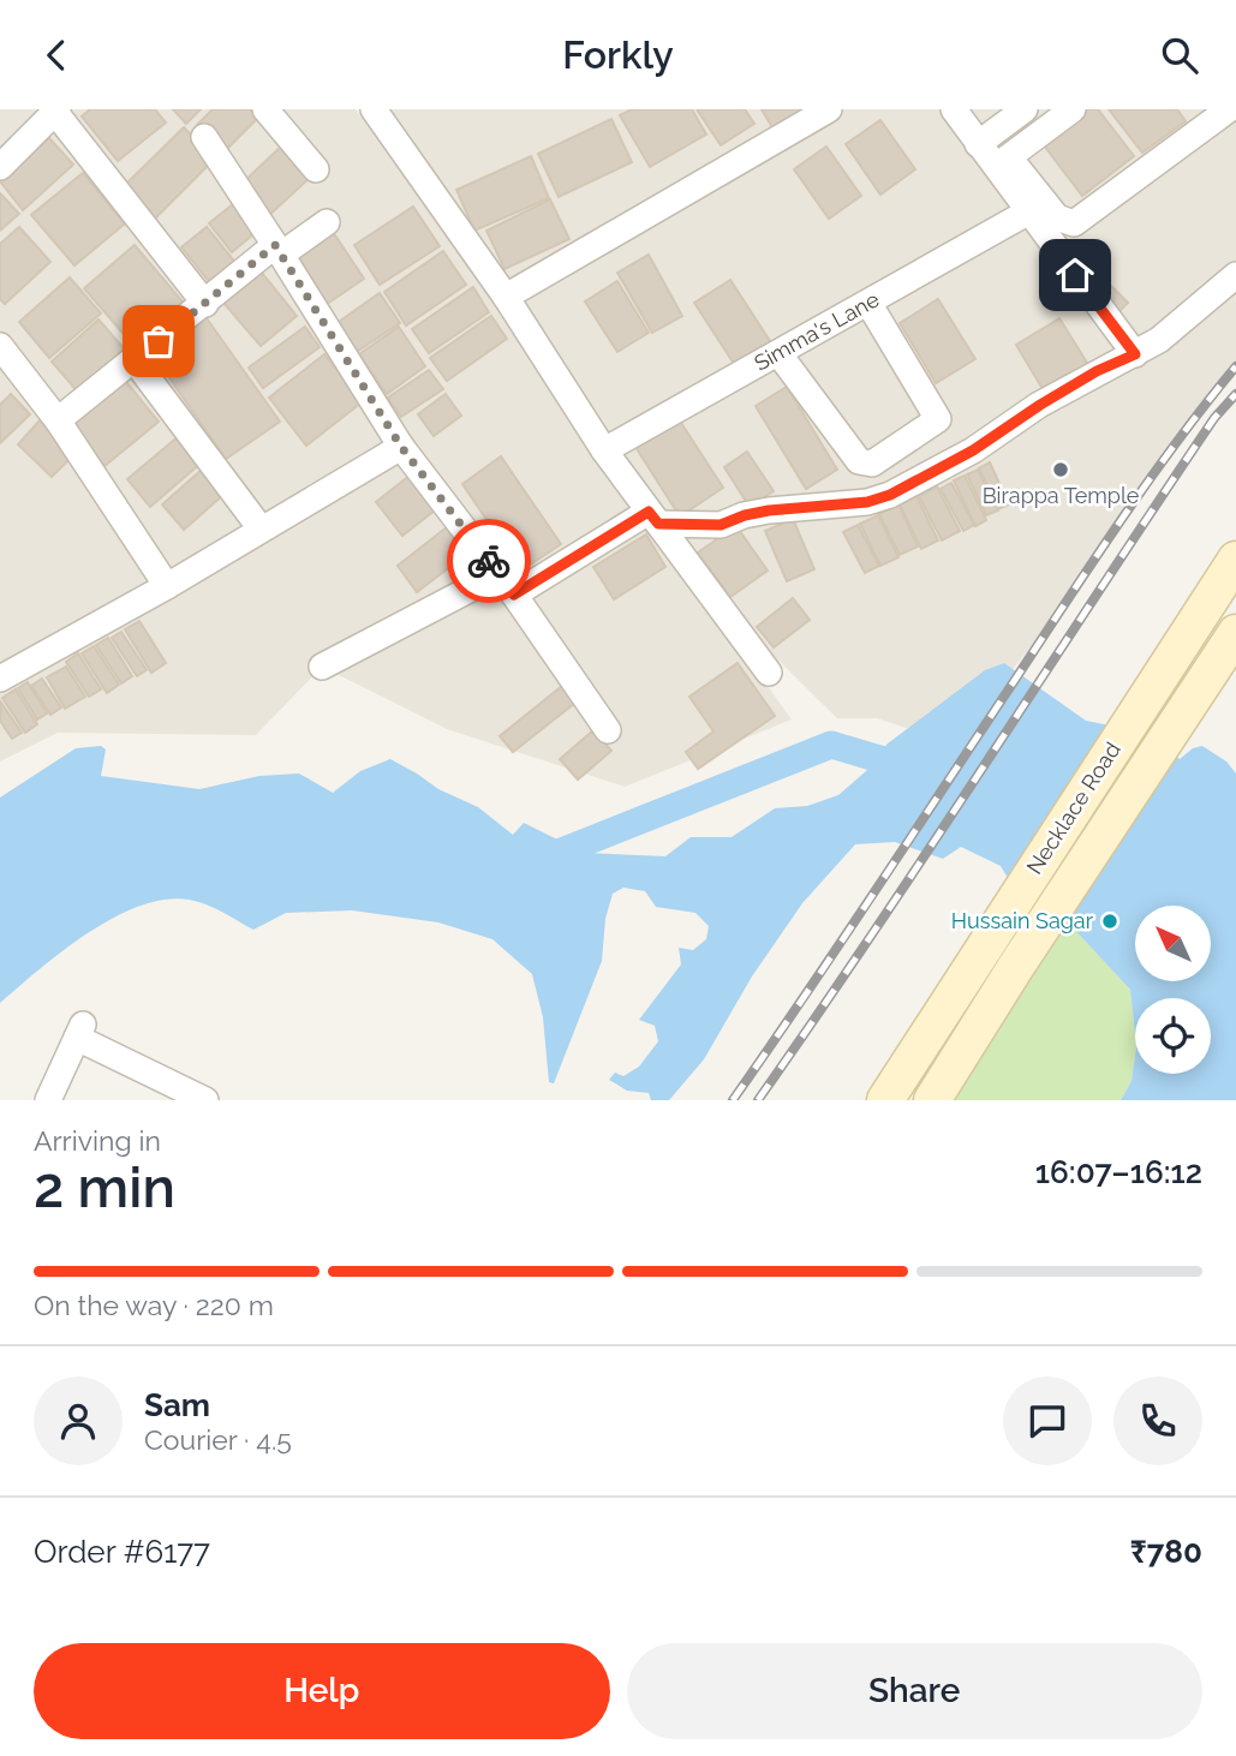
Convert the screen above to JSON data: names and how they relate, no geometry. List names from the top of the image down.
{
  "streets": {
    "main road": ["Necklace Road"],
    "street": ["Simma's Lane"]
  },
  "places": ["Birappa Temple", "Hussain Sagar"],
  "north": "top left",
  "page": {
    "header": "Forkly",
    "heading": ["2 min", "Arriving in", "16:07–16:12"],
    "panel": [
      "Sam",
      "Courier · 4.5",
      "Order #6177",
      "₹780"
    ],
    "bar": "On the way · 220 m",
    "buttons": ["Help", "Share"]
  }
}
